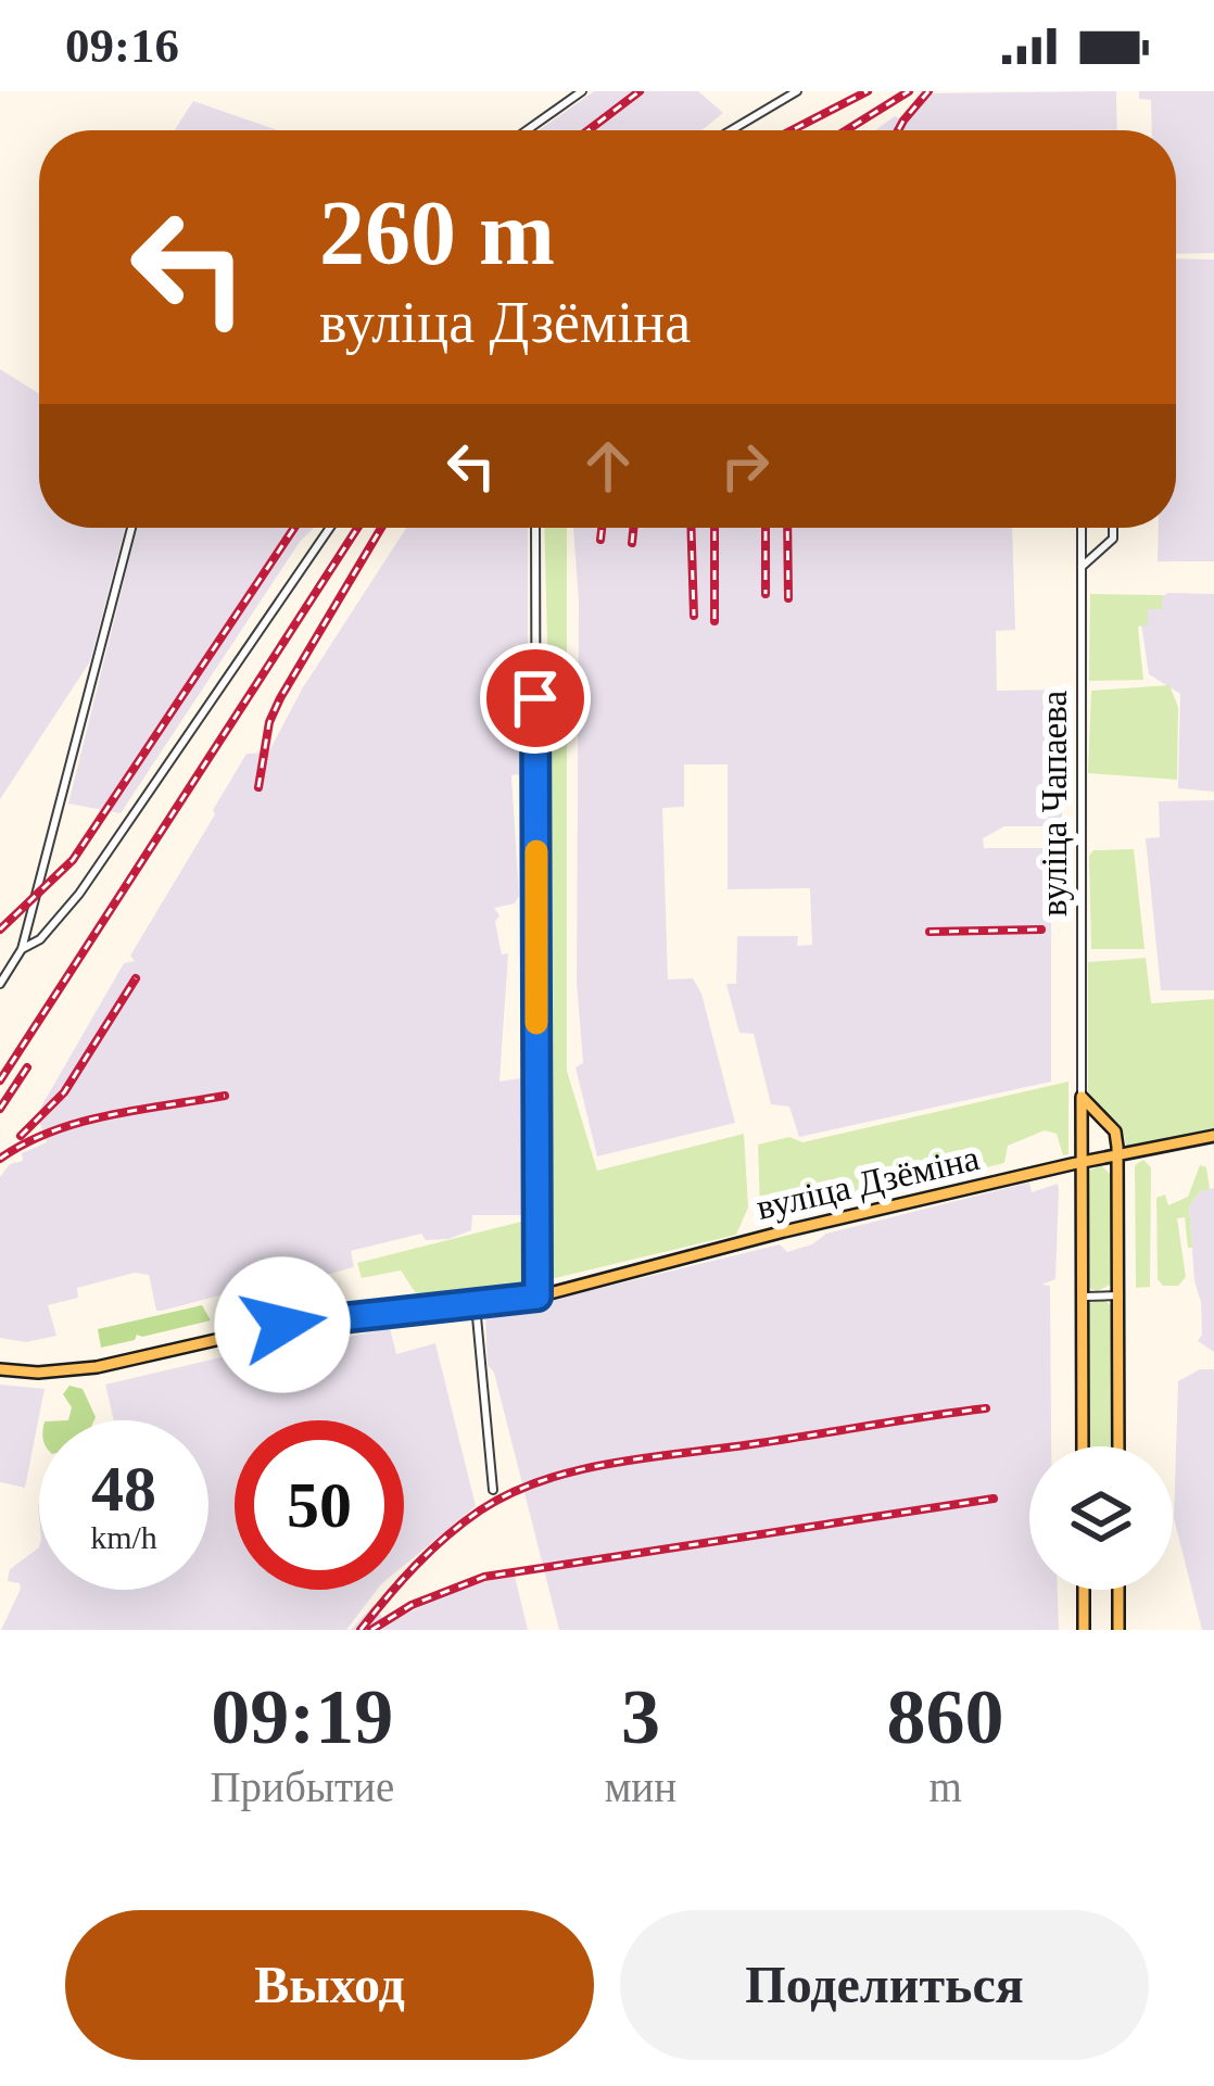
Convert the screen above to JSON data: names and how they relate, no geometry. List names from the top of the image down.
{
  "streets": {
    "main road": ["вуліца Чапаева", "вуліца Дзёміна"]
  },
  "crossings": [
    ["вуліца Чапаева", "вуліца Дзёміна"]
  ],
  "page": {
    "status": "09:16",
    "turn": ["260 m", "вуліца Дзёміна"],
    "speed": "48 km/h",
    "limit": "50",
    "eta": [
      "09:19",
      "Прибытие",
      "3",
      "мин",
      "860",
      "m"
    ],
    "buttons": ["Выход", "Поделиться"]
  }
}
